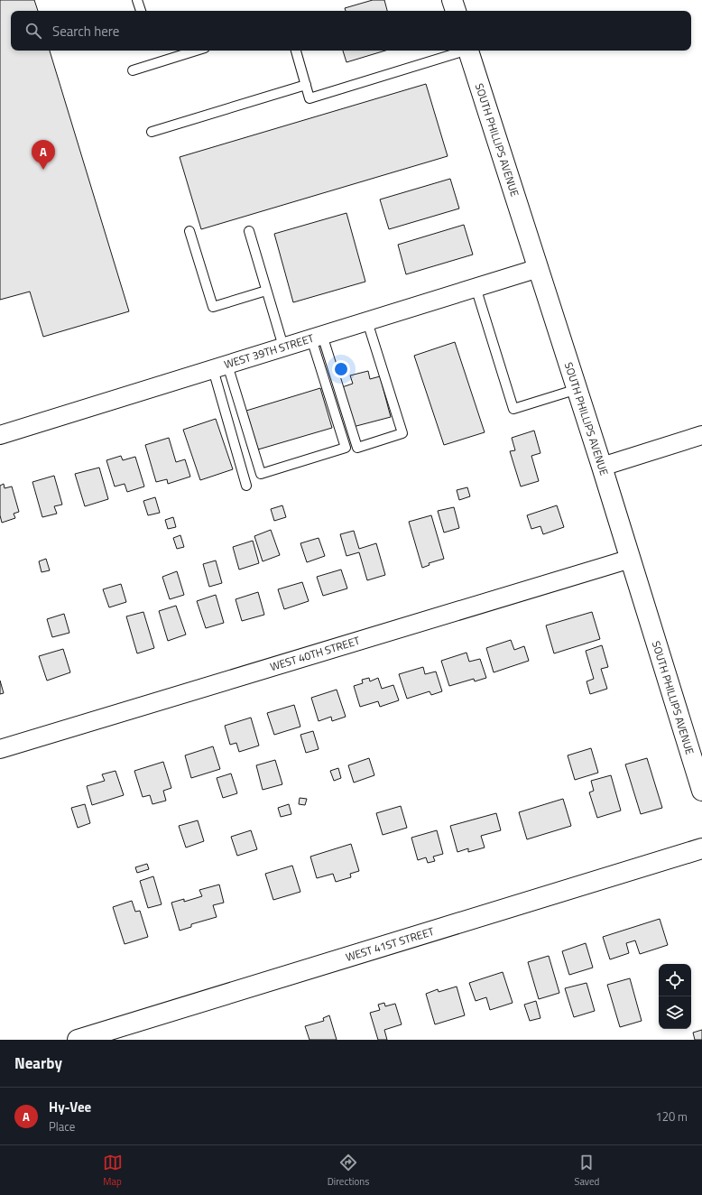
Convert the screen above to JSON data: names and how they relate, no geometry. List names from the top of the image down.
{
  "streets": {
    "street": [
      "SOUTH PHILLIPS AVENUE",
      "WEST 39TH STREET",
      "WEST 40TH STREET",
      "WEST 41ST STREET"
    ]
  },
  "crossings": [
    ["SOUTH PHILLIPS AVENUE", "WEST 39TH STREET"],
    ["SOUTH PHILLIPS AVENUE", "WEST 40TH STREET"]
  ],
  "page": {
    "search": "Search here",
    "pins": "A",
    "heading": "Nearby",
    "list": [
      {
        "mark": "A",
        "name": "Hy-Vee",
        "note": "Place",
        "value": "120 m"
      }
    ],
    "nav": ["Map", "Directions", "Saved"]
  }
}
